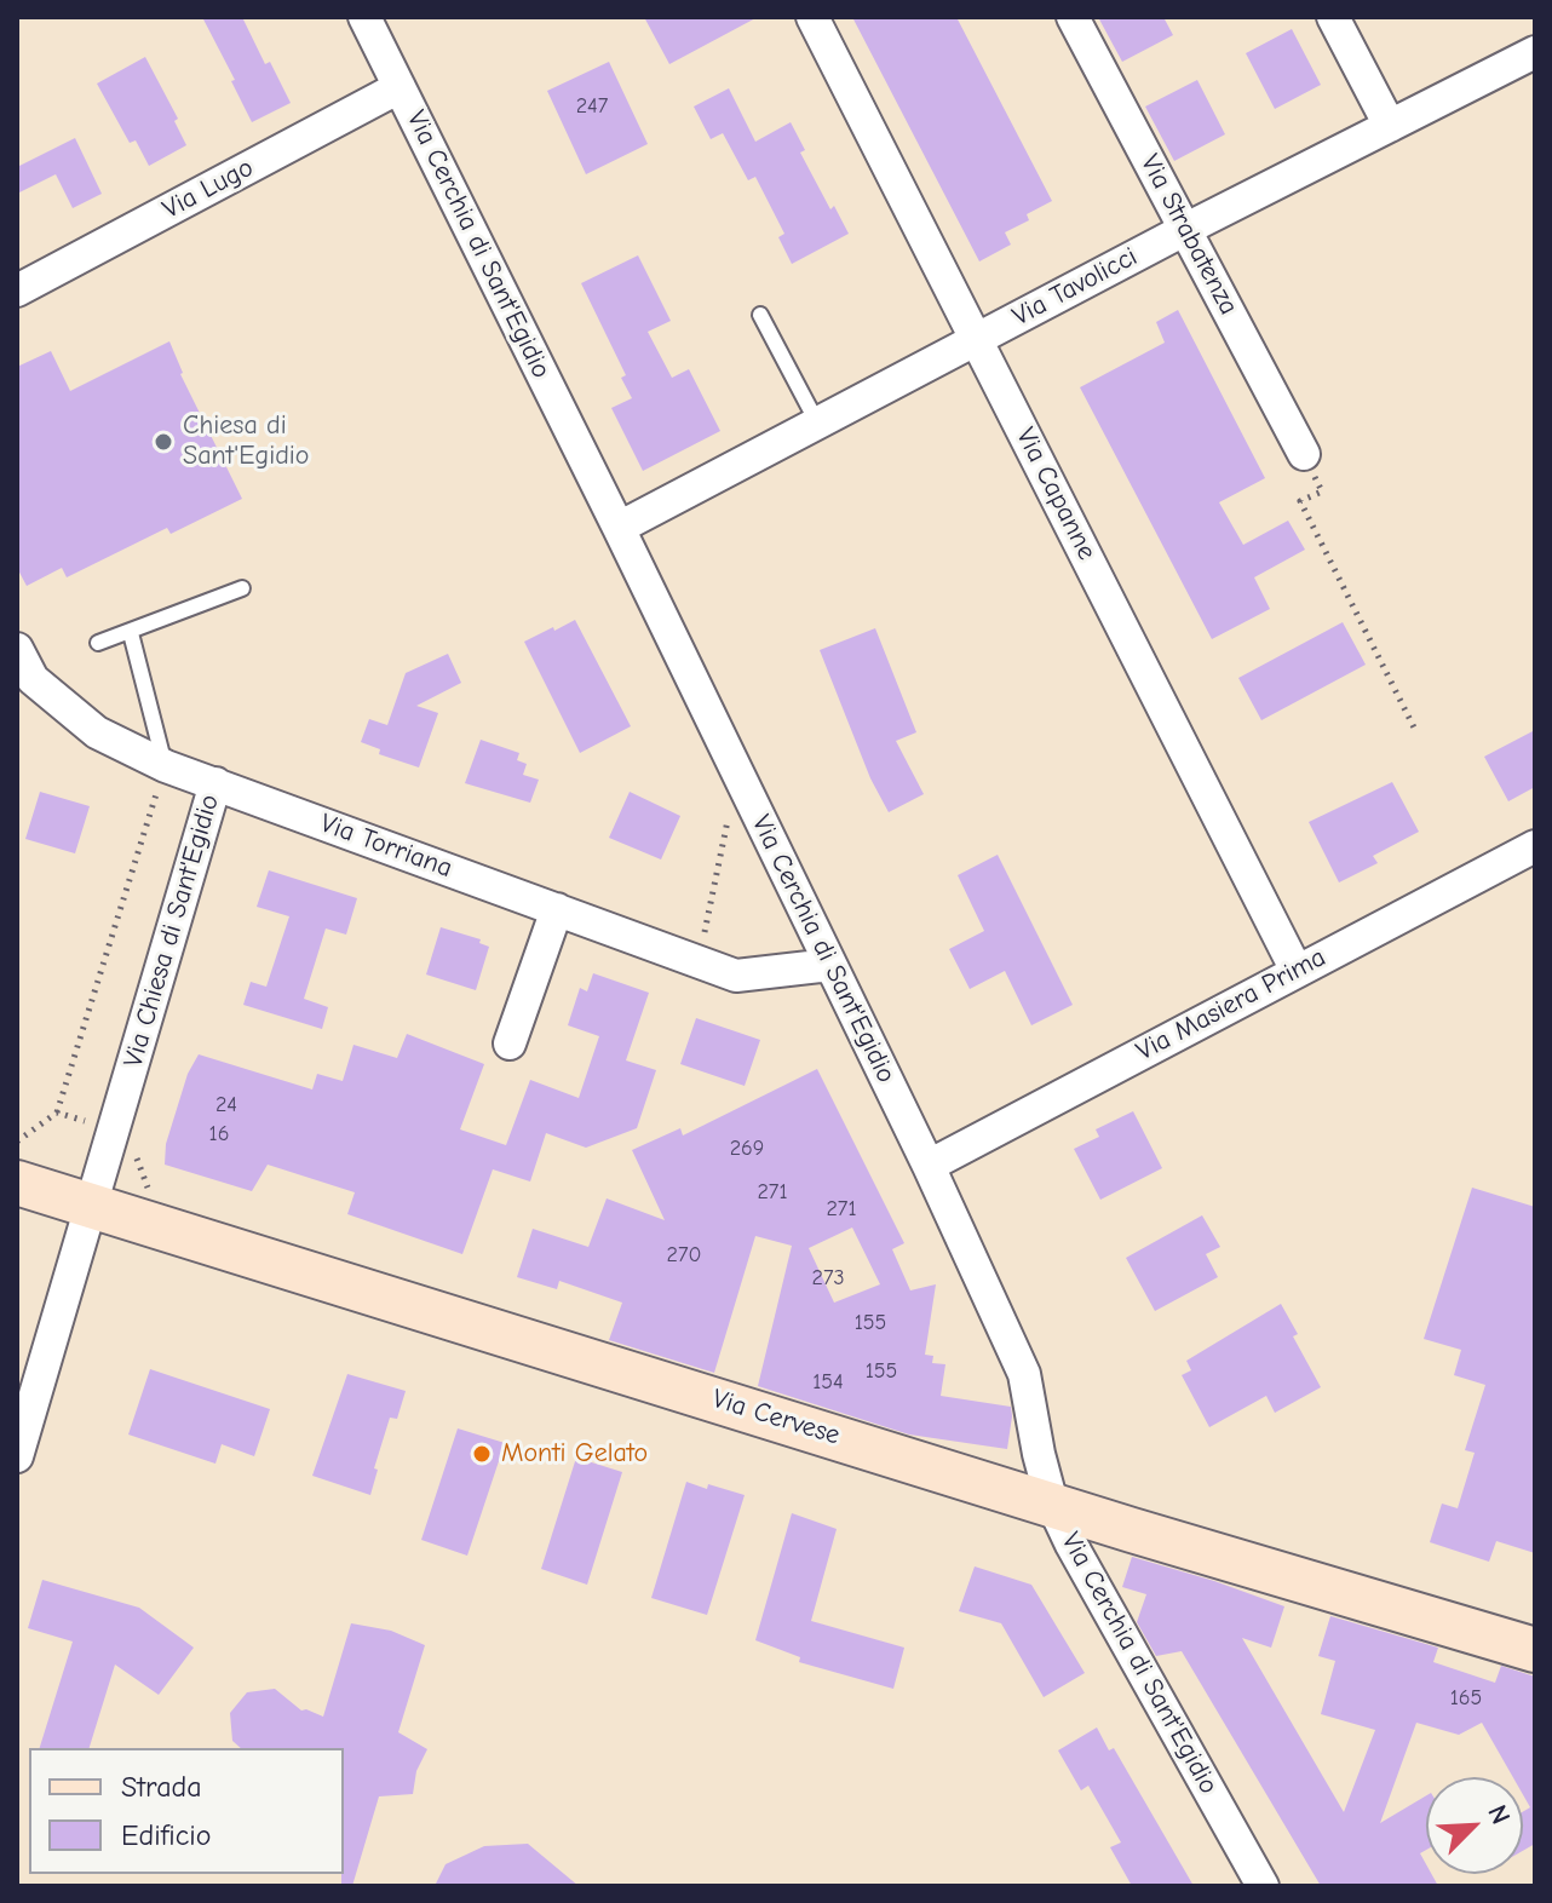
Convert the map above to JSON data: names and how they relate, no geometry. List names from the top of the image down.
{
  "streets": {
    "main road": ["Via Cervese"],
    "street": [
      "Via Lugo",
      "Via Strabatenza",
      "Via Cerchia di Sant'Egidio",
      "Via Tavolicci",
      "Via Capanne",
      "Via Torriana",
      "Via Chiesa di Sant'Egidio",
      "Via Masiera Prima"
    ]
  },
  "crossings": [
    ["Via Lugo", "Via Cerchia di Sant'Egidio"],
    ["Via Strabatenza", "Via Tavolicci"],
    ["Via Cerchia di Sant'Egidio", "Via Tavolicci"],
    ["Via Cerchia di Sant'Egidio", "Via Torriana"],
    ["Via Cerchia di Sant'Egidio", "Via Masiera Prima"],
    ["Via Cerchia di Sant'Egidio", "Via Cervese"],
    ["Via Tavolicci", "Via Capanne"],
    ["Via Capanne", "Via Masiera Prima"],
    ["Via Torriana", "Via Chiesa di Sant'Egidio"],
    ["Via Chiesa di Sant'Egidio", "Via Cervese"]
  ],
  "places": ["Chiesa di Sant'Egidio", "Monti Gelato"],
  "house_numbers": [
    "247",
    "24",
    "16",
    "269",
    "271",
    "271",
    "270",
    "273",
    "155",
    "155",
    "154",
    "165"
  ],
  "legend": ["Strada", "Edificio"],
  "north": "top right"
}
